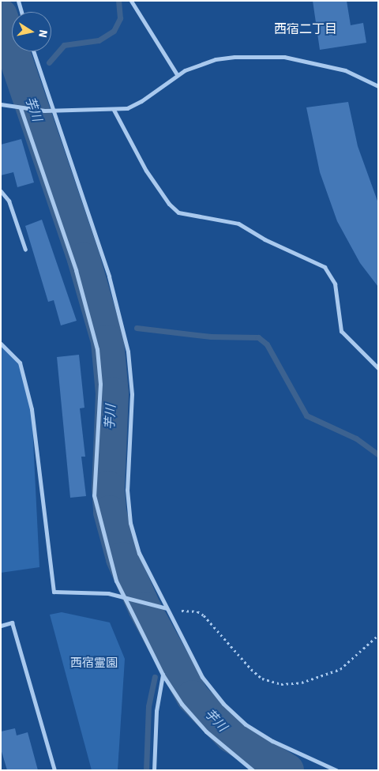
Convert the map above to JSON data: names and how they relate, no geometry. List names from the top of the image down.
{
  "districts": ["西宿二丁目"],
  "water": ["芋川"],
  "parks": ["西宿霊園"],
  "north": "right"
}
